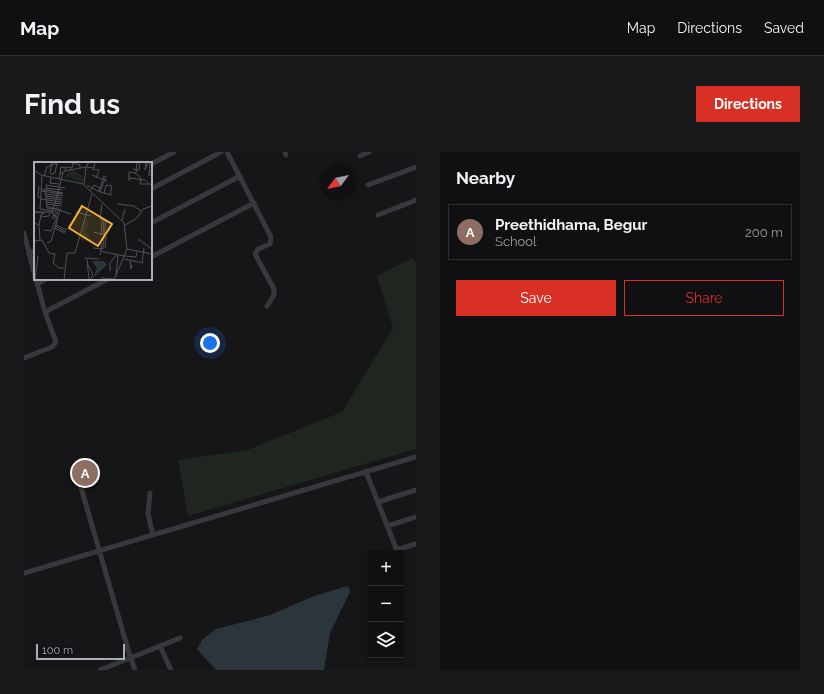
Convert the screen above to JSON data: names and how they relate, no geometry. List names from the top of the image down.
{
  "scale_bar": "100 m",
  "north": "bottom left",
  "page": {
    "header": "Map",
    "nav": ["Map", "Directions", "Saved"],
    "buttons": [
      "Directions",
      ["Save", "Share"]
    ],
    "title": "Find us",
    "heading": "Nearby",
    "list": [
      {
        "mark": "A",
        "name": "Preethidhama, Begur",
        "note": "School",
        "value": "200 m"
      }
    ],
    "pins": "A",
    "map_buttons": ["+", "−"],
    "scale": "100 m"
  }
}
